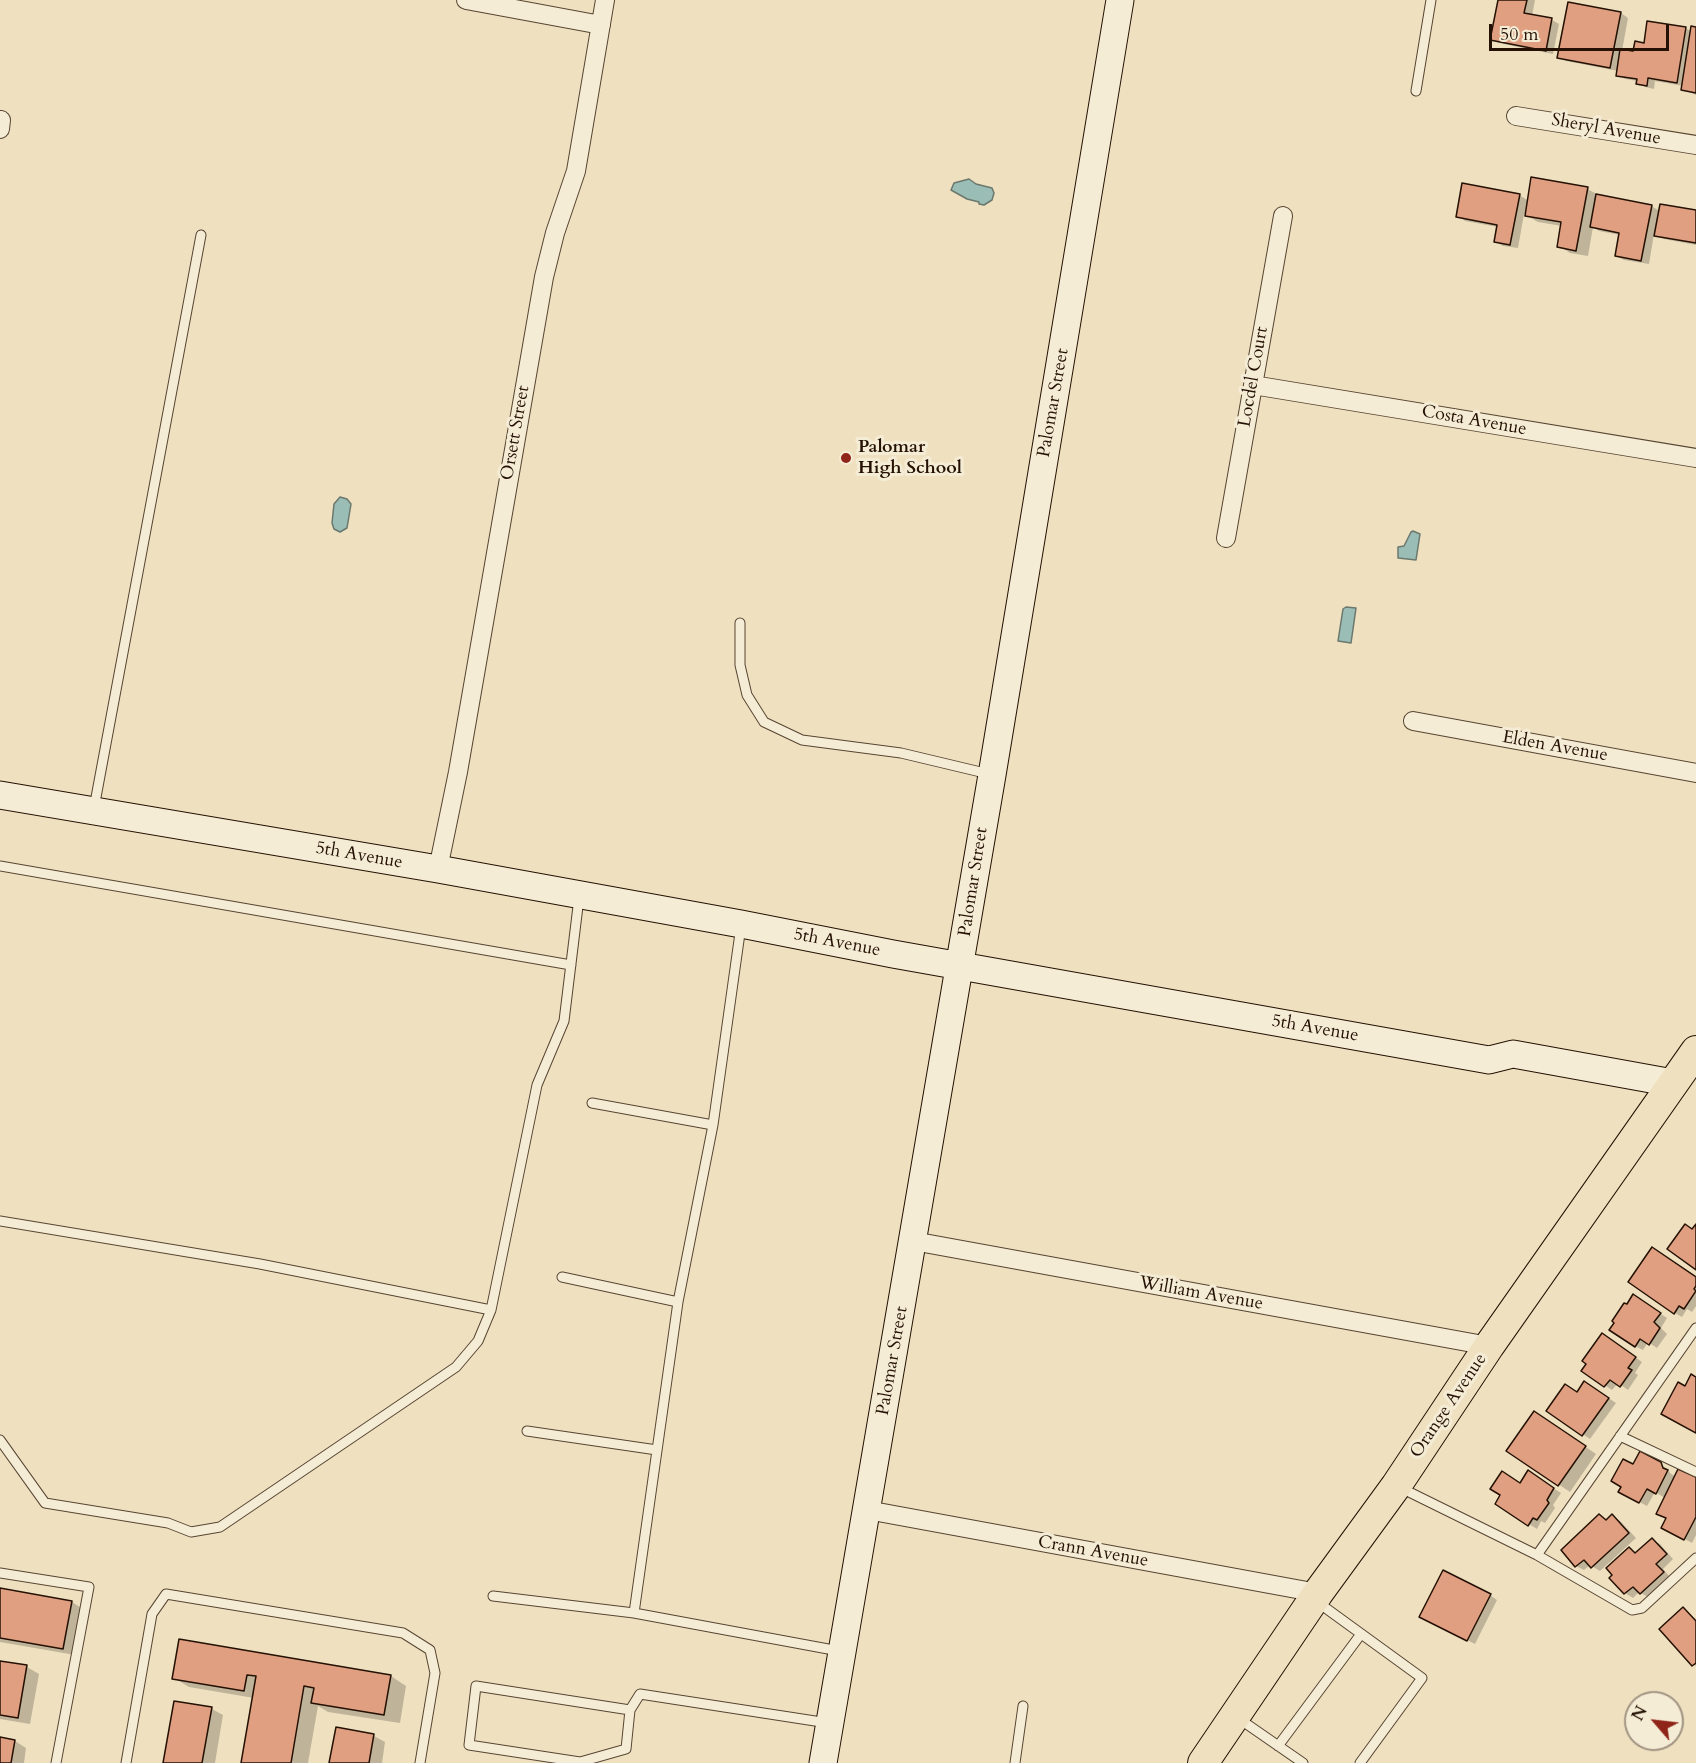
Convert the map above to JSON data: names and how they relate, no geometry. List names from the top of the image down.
{
  "streets": {
    "main road": ["Palomar Street", "5th Avenue", "Orange Avenue"],
    "street": [
      "Sheryl Avenue",
      "Locdel Court",
      "Costa Avenue",
      "Orsett Street",
      "Elden Avenue",
      "William Avenue",
      "Crann Avenue"
    ]
  },
  "crossings": [
    ["Locdel Court", "Costa Avenue"],
    ["Palomar Street", "5th Avenue"],
    ["Palomar Street", "William Avenue"],
    ["Palomar Street", "Crann Avenue"],
    ["Orsett Street", "5th Avenue"],
    ["5th Avenue", "Orange Avenue"],
    ["William Avenue", "Orange Avenue"],
    ["Orange Avenue", "Crann Avenue"]
  ],
  "places": ["Palomar High School"],
  "scale_bar": "50 m",
  "north": "top left"
}
